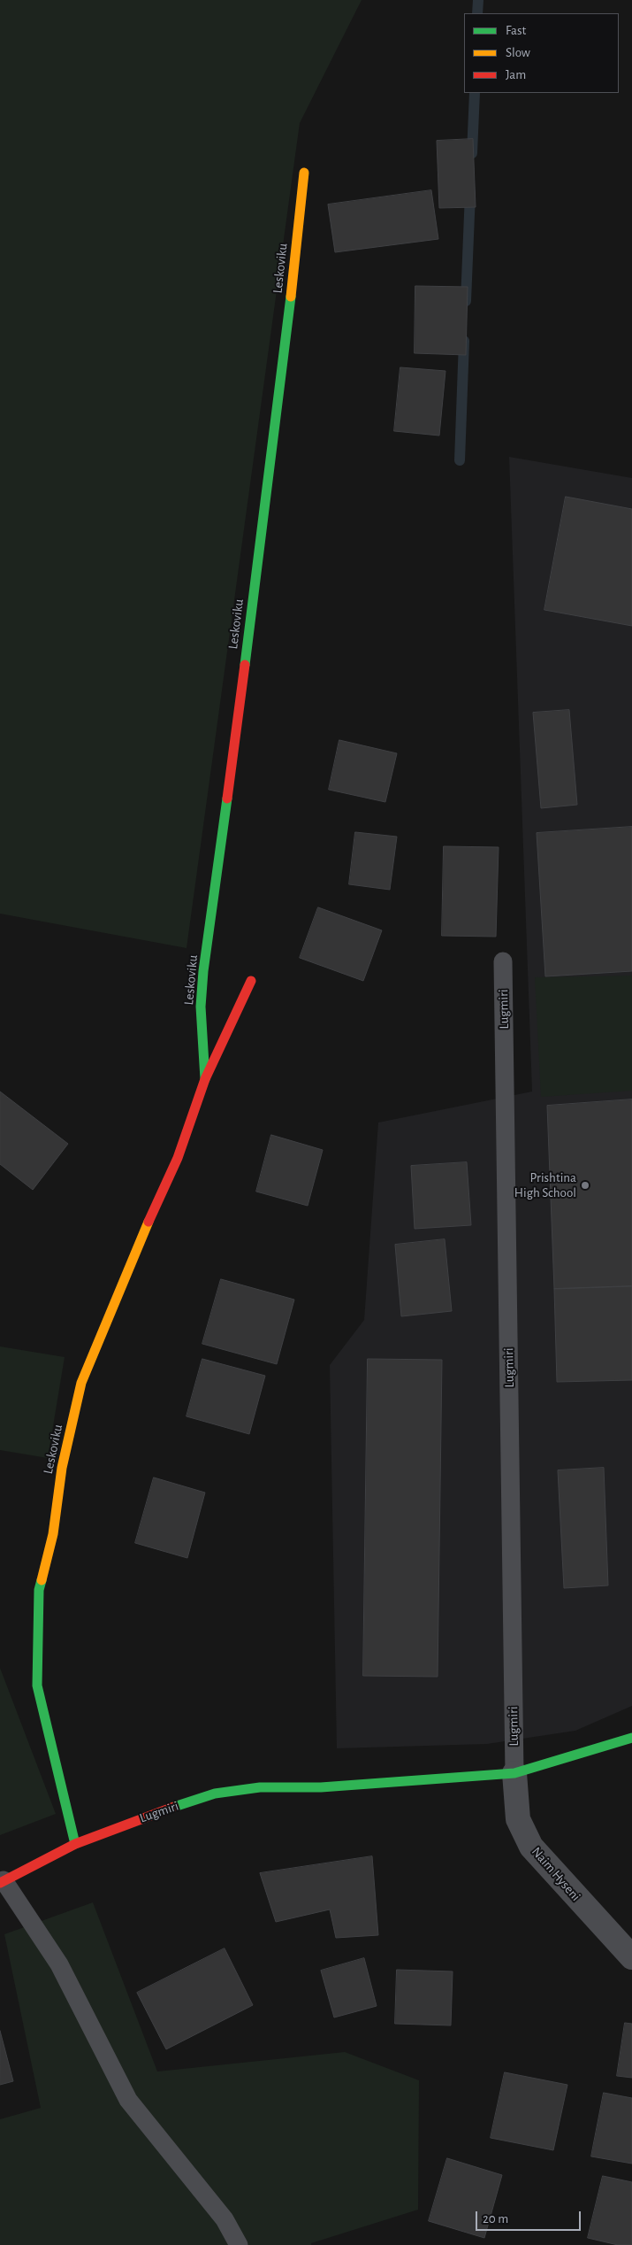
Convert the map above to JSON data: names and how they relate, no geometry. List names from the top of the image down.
{
  "streets": {
    "street": ["Leskoviku", "Lugmiri", "Naim Hyseni"]
  },
  "crossings": [
    ["Leskoviku", "Lugmiri"],
    ["Lugmiri", "Naim Hyseni"]
  ],
  "places": ["Prishtina High School"],
  "legend": ["Fast", "Slow", "Jam"],
  "scale_bar": "20 m"
}
